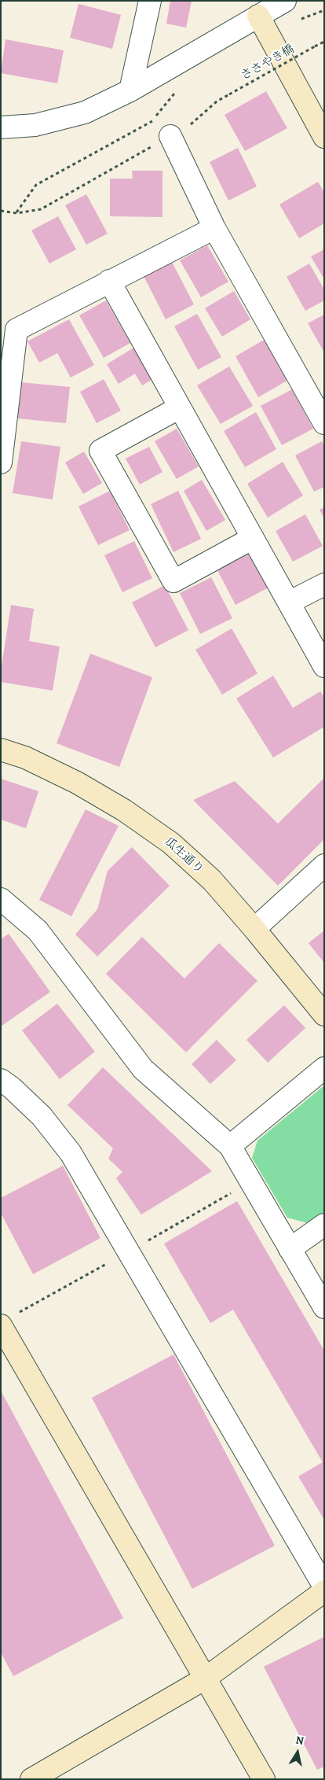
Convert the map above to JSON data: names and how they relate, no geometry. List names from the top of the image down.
{
  "streets": {
    "street": ["瓜生通り"],
    "path": ["ささやき橋"]
  },
  "north": "top"
}
